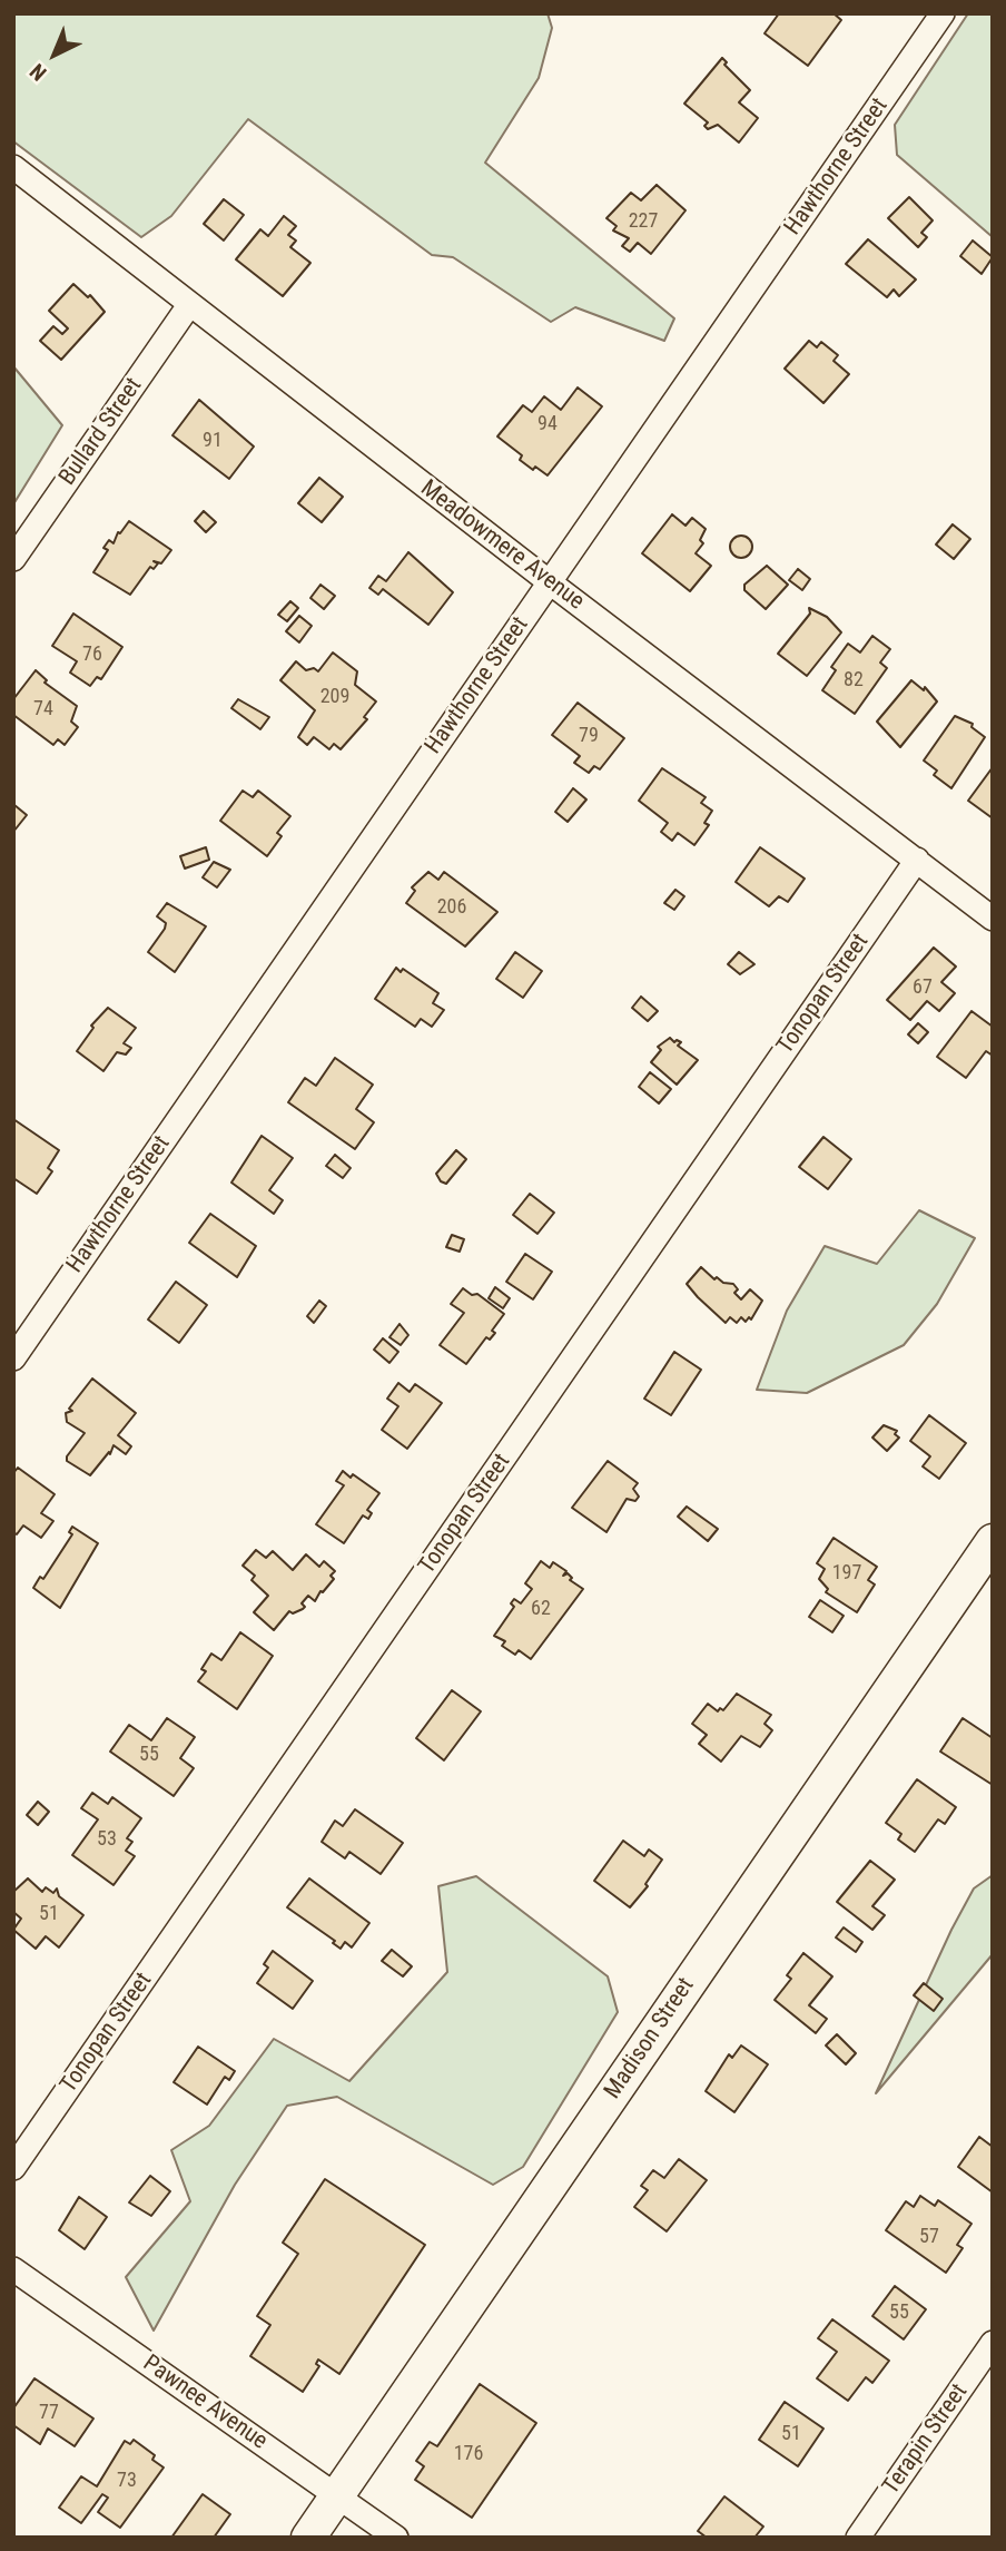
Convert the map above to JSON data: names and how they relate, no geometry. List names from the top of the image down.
{
  "streets": {
    "street": [
      "Hawthorne Street",
      "Bullard Street",
      "Meadowmere Avenue",
      "Tonopan Street",
      "Madison Street",
      "Pawnee Avenue",
      "Terapin Street"
    ]
  },
  "crossings": [
    ["Hawthorne Street", "Meadowmere Avenue"],
    ["Bullard Street", "Meadowmere Avenue"],
    ["Meadowmere Avenue", "Tonopan Street"],
    ["Madison Street", "Pawnee Avenue"]
  ],
  "house_numbers": [
    "227",
    "94",
    "91",
    "76",
    "82",
    "209",
    "74",
    "79",
    "206",
    "67",
    "197",
    "62",
    "55",
    "53",
    "51",
    "57",
    "55",
    "77",
    "51",
    "176",
    "73"
  ],
  "north": "bottom left"
}
